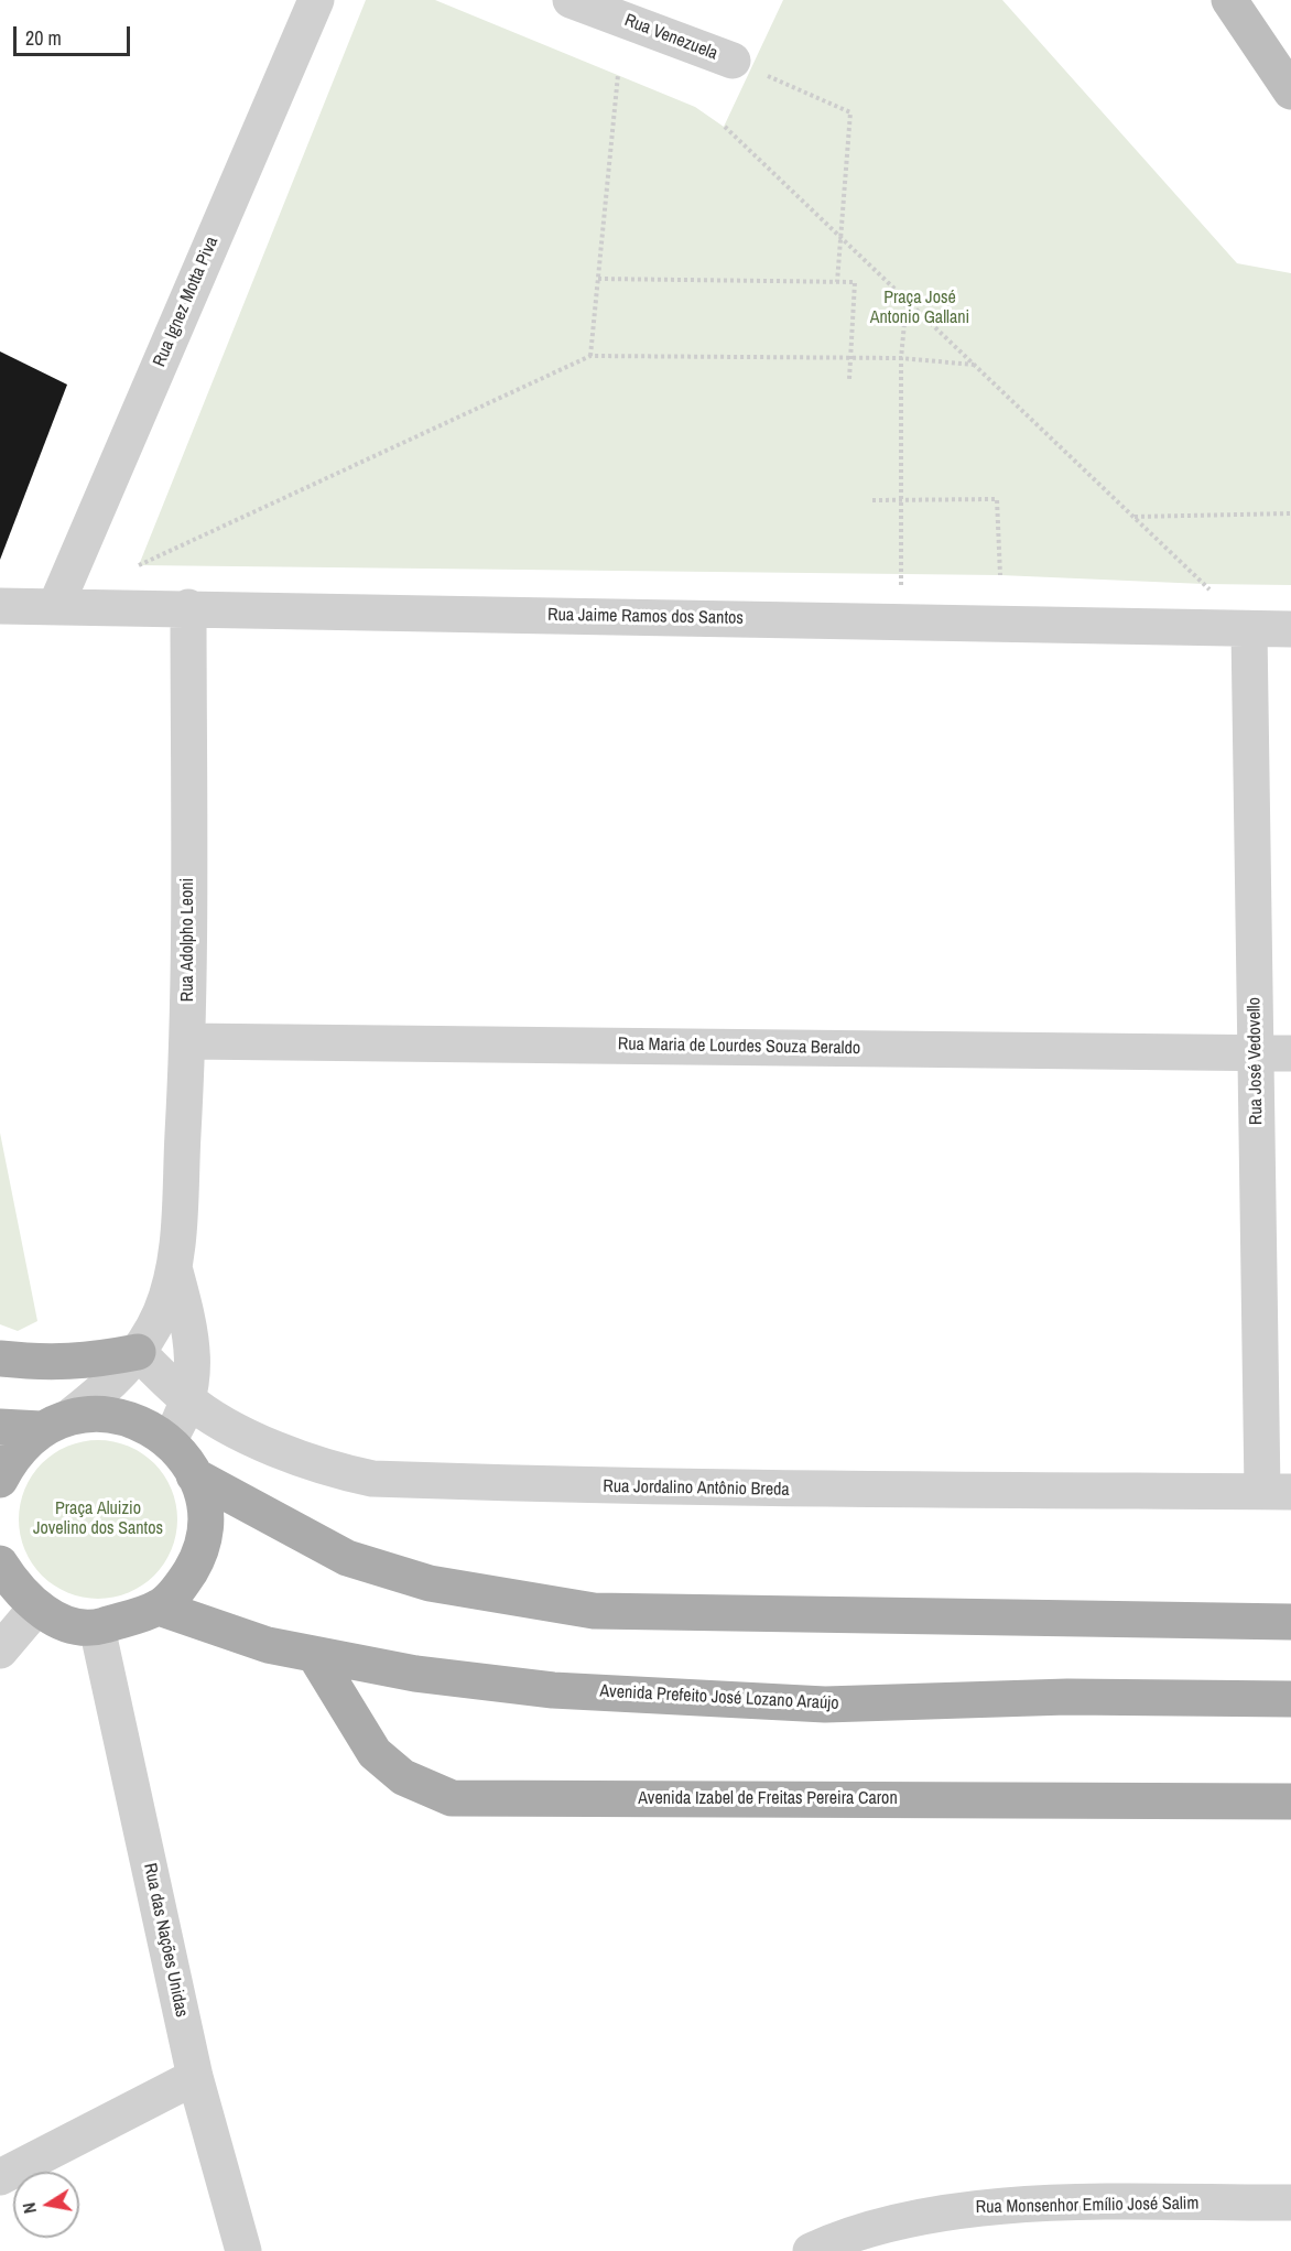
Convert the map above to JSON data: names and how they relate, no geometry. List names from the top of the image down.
{
  "streets": {
    "main road": ["Avenida Prefeito José Lozano Araújo", "Avenida Izabel de Freitas Pereira Caron"],
    "street": [
      "Rua Venezuela",
      "Rua Ignez Motta Piva",
      "Rua Jaime Ramos dos Santos",
      "Rua Adolpho Leoni",
      "Rua Maria de Lourdes Souza Beraldo",
      "Rua José Vedovello",
      "Rua Jordalino Antônio Breda",
      "Rua das Nações Unidas",
      "Rua Monsenhor Emílio José Salim"
    ]
  },
  "crossings": [
    ["Rua Ignez Motta Piva", "Rua Jaime Ramos dos Santos"],
    ["Rua Jaime Ramos dos Santos", "Rua Adolpho Leoni"],
    ["Rua Jaime Ramos dos Santos", "Rua José Vedovello"],
    ["Rua Adolpho Leoni", "Rua Maria de Lourdes Souza Beraldo"],
    ["Rua Adolpho Leoni", "Rua Jordalino Antônio Breda"],
    ["Rua Maria de Lourdes Souza Beraldo", "Rua José Vedovello"],
    ["Rua José Vedovello", "Rua Jordalino Antônio Breda"],
    ["Avenida Prefeito José Lozano Araújo", "Avenida Izabel de Freitas Pereira Caron"]
  ],
  "parks": ["Praça José Antonio Gallani", "Praça Aluizio Jovelino dos Santos"],
  "scale_bar": "20 m",
  "north": "left"
}
